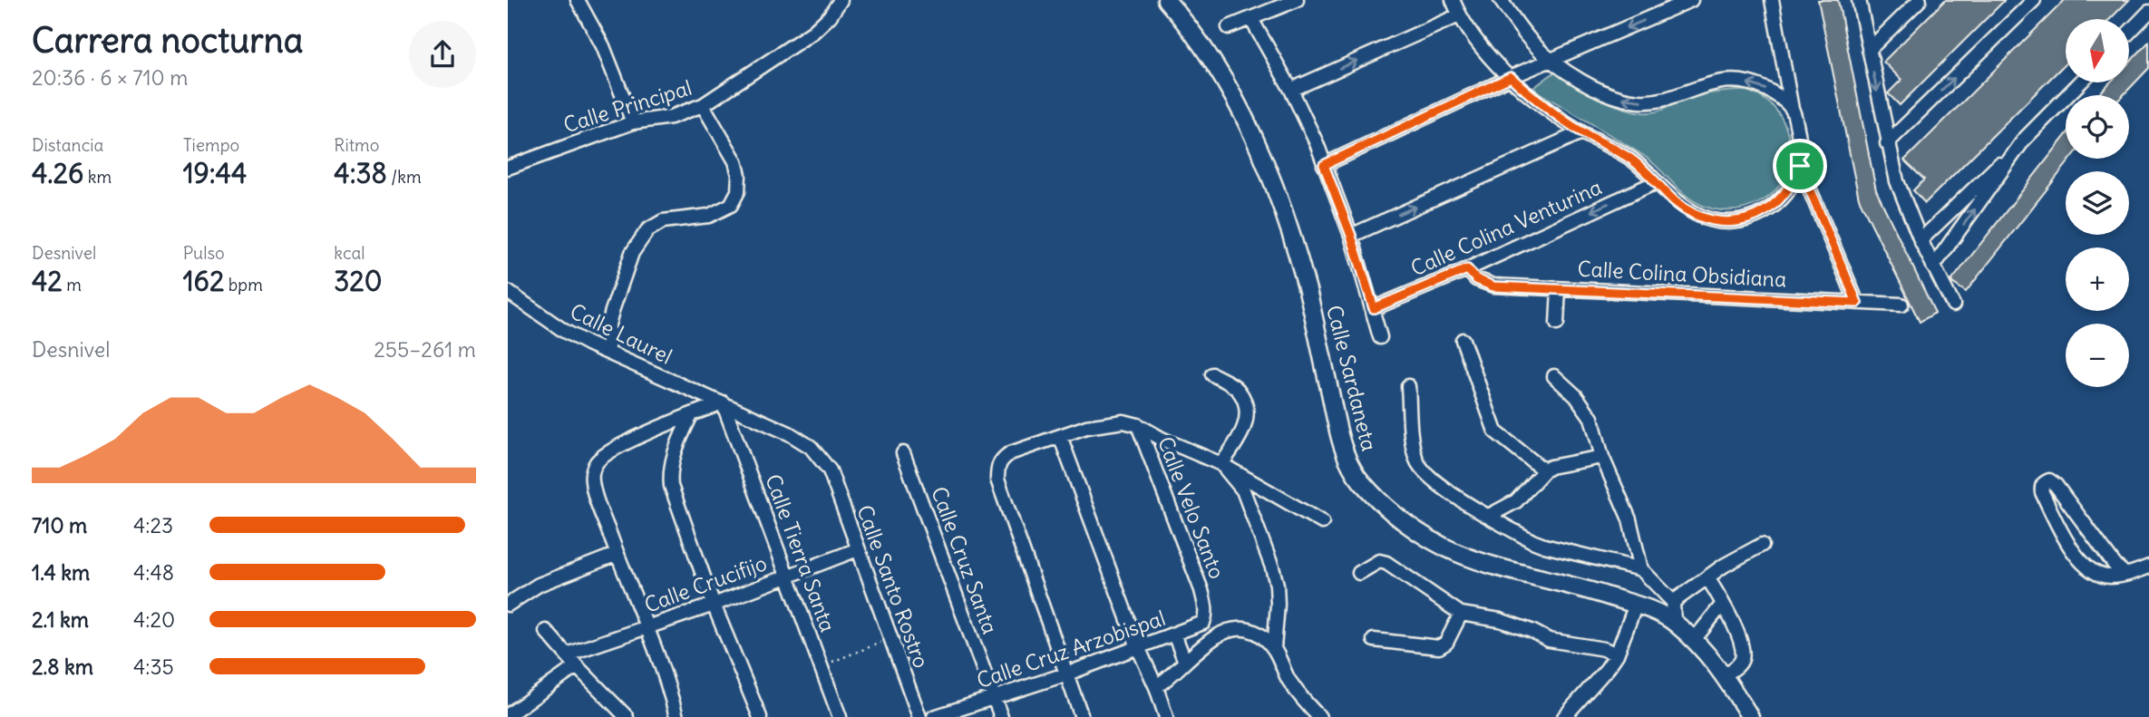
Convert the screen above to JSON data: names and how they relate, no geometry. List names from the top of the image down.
{
  "streets": {
    "street": [
      "Calle Principal",
      "Calle Colina Venturina",
      "Calle Colina Obsidiana",
      "Calle Laurel",
      "Calle Sardaneta",
      "Calle Velo Santo",
      "Calle Tierra Santa",
      "Calle Cruz Santa",
      "Calle Crucifijo",
      "Calle Santo Rostro",
      "Calle Cruz Arzobispal"
    ]
  },
  "crossings": [
    ["Calle Colina Venturina", "Calle Colina Obsidiana"],
    ["Calle Laurel", "Calle Tierra Santa"],
    ["Calle Laurel", "Calle Santo Rostro"],
    ["Calle Velo Santo", "Calle Cruz Arzobispal"],
    ["Calle Tierra Santa", "Calle Crucifijo"],
    ["Calle Cruz Santa", "Calle Cruz Arzobispal"],
    ["Calle Crucifijo", "Calle Santo Rostro"]
  ],
  "north": "bottom",
  "page": {
    "heading": ["Carrera nocturna", "20:36 · 6 × 710 m"],
    "map_buttons": ["+", "−"],
    "stats": [
      ["Distancia", "4.26 km"],
      ["Tiempo", "19:44"],
      ["Ritmo", "4:38 /km"],
      ["Desnivel", "42 m"],
      ["Pulso", "162 bpm"],
      ["kcal", "320"]
    ],
    "chart": ["Desnivel", "255–261 m"],
    "list": [
      {
        "name": "710 m",
        "note": "4:23"
      },
      {
        "name": "1.4 km",
        "note": "4:48"
      },
      {
        "name": "2.1 km",
        "note": "4:20"
      },
      {
        "name": "2.8 km",
        "note": "4:35"
      }
    ]
  }
}
